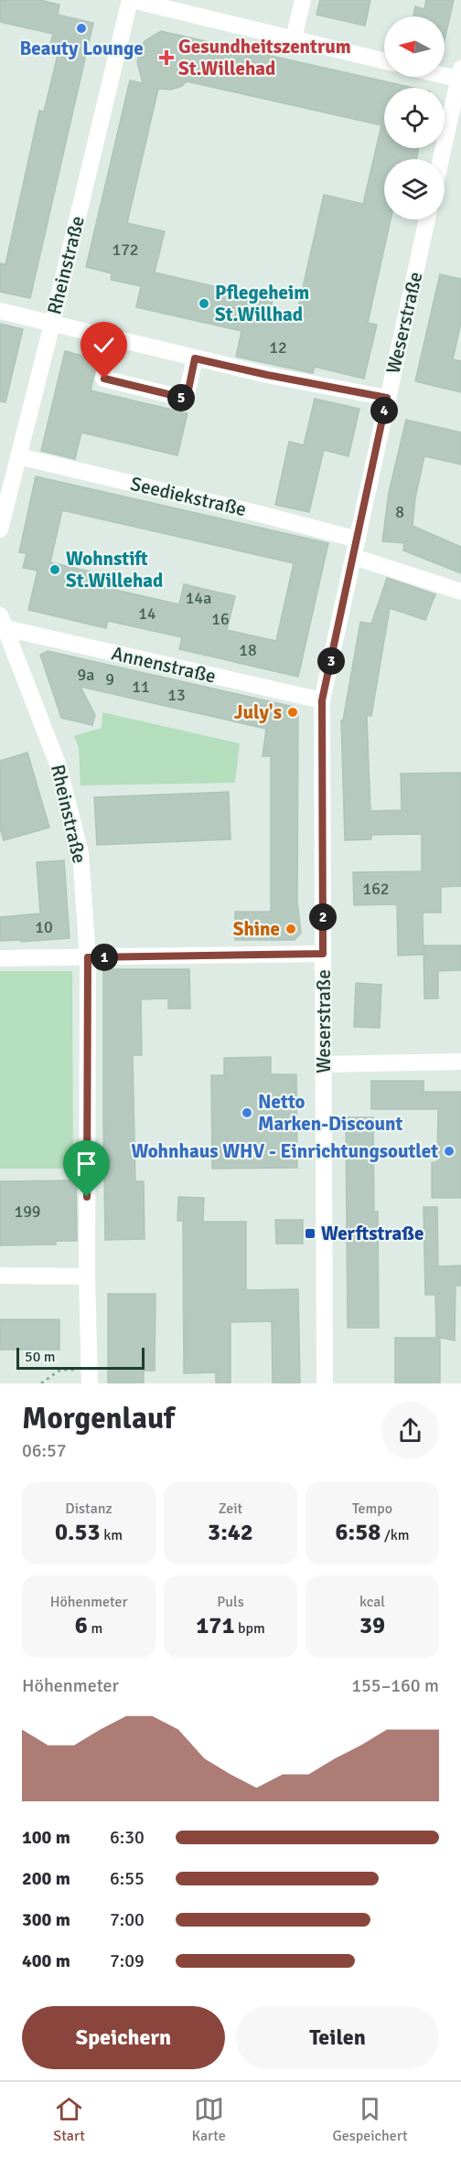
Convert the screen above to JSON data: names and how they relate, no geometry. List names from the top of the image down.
{
  "streets": {
    "street": [
      "Rheinstraße",
      "Weserstraße",
      "Seediekstraße",
      "Annenstraße"
    ]
  },
  "crossings": [
    ["Rheinstraße", "Seediekstraße"],
    ["Rheinstraße", "Annenstraße"],
    ["Weserstraße", "Seediekstraße"],
    ["Weserstraße", "Annenstraße"]
  ],
  "places": {
    "other": [
      "Beauty Lounge",
      "Pflegeheim St.Willhad",
      "Wohnstift St.Willehad",
      "July's",
      "Shine",
      "Netto Marken-Discount",
      "Wohnhaus WHV - Einrichtungsoutlet"
    ],
    "health": ["Gesundheitszentrum St.Willehad"],
    "transit": ["Werftstraße"]
  },
  "house_numbers": [
    "172",
    "12",
    "8",
    "14a",
    "14",
    "16",
    "18",
    "9a",
    "9",
    "11",
    "13",
    "162",
    "10",
    "199"
  ],
  "scale_bar": "50 m",
  "north": "left",
  "page": {
    "pins": [
      "5",
      "4",
      "3",
      "2",
      "1"
    ],
    "scale": "50 m",
    "heading": ["Morgenlauf", "06:57"],
    "stats": [
      ["Distanz", "0.53 km"],
      ["Zeit", "3:42"],
      ["Tempo", "6:58 /km"],
      ["Höhenmeter", "6 m"],
      ["Puls", "171 bpm"],
      ["kcal", "39"]
    ],
    "chart": ["Höhenmeter", "155–160 m"],
    "list": [
      {
        "name": "100 m",
        "note": "6:30"
      },
      {
        "name": "200 m",
        "note": "6:55"
      },
      {
        "name": "300 m",
        "note": "7:00"
      },
      {
        "name": "400 m",
        "note": "7:09"
      }
    ],
    "buttons": ["Speichern", "Teilen"],
    "tabs": ["Start", "Karte", "Gespeichert"]
  }
}
